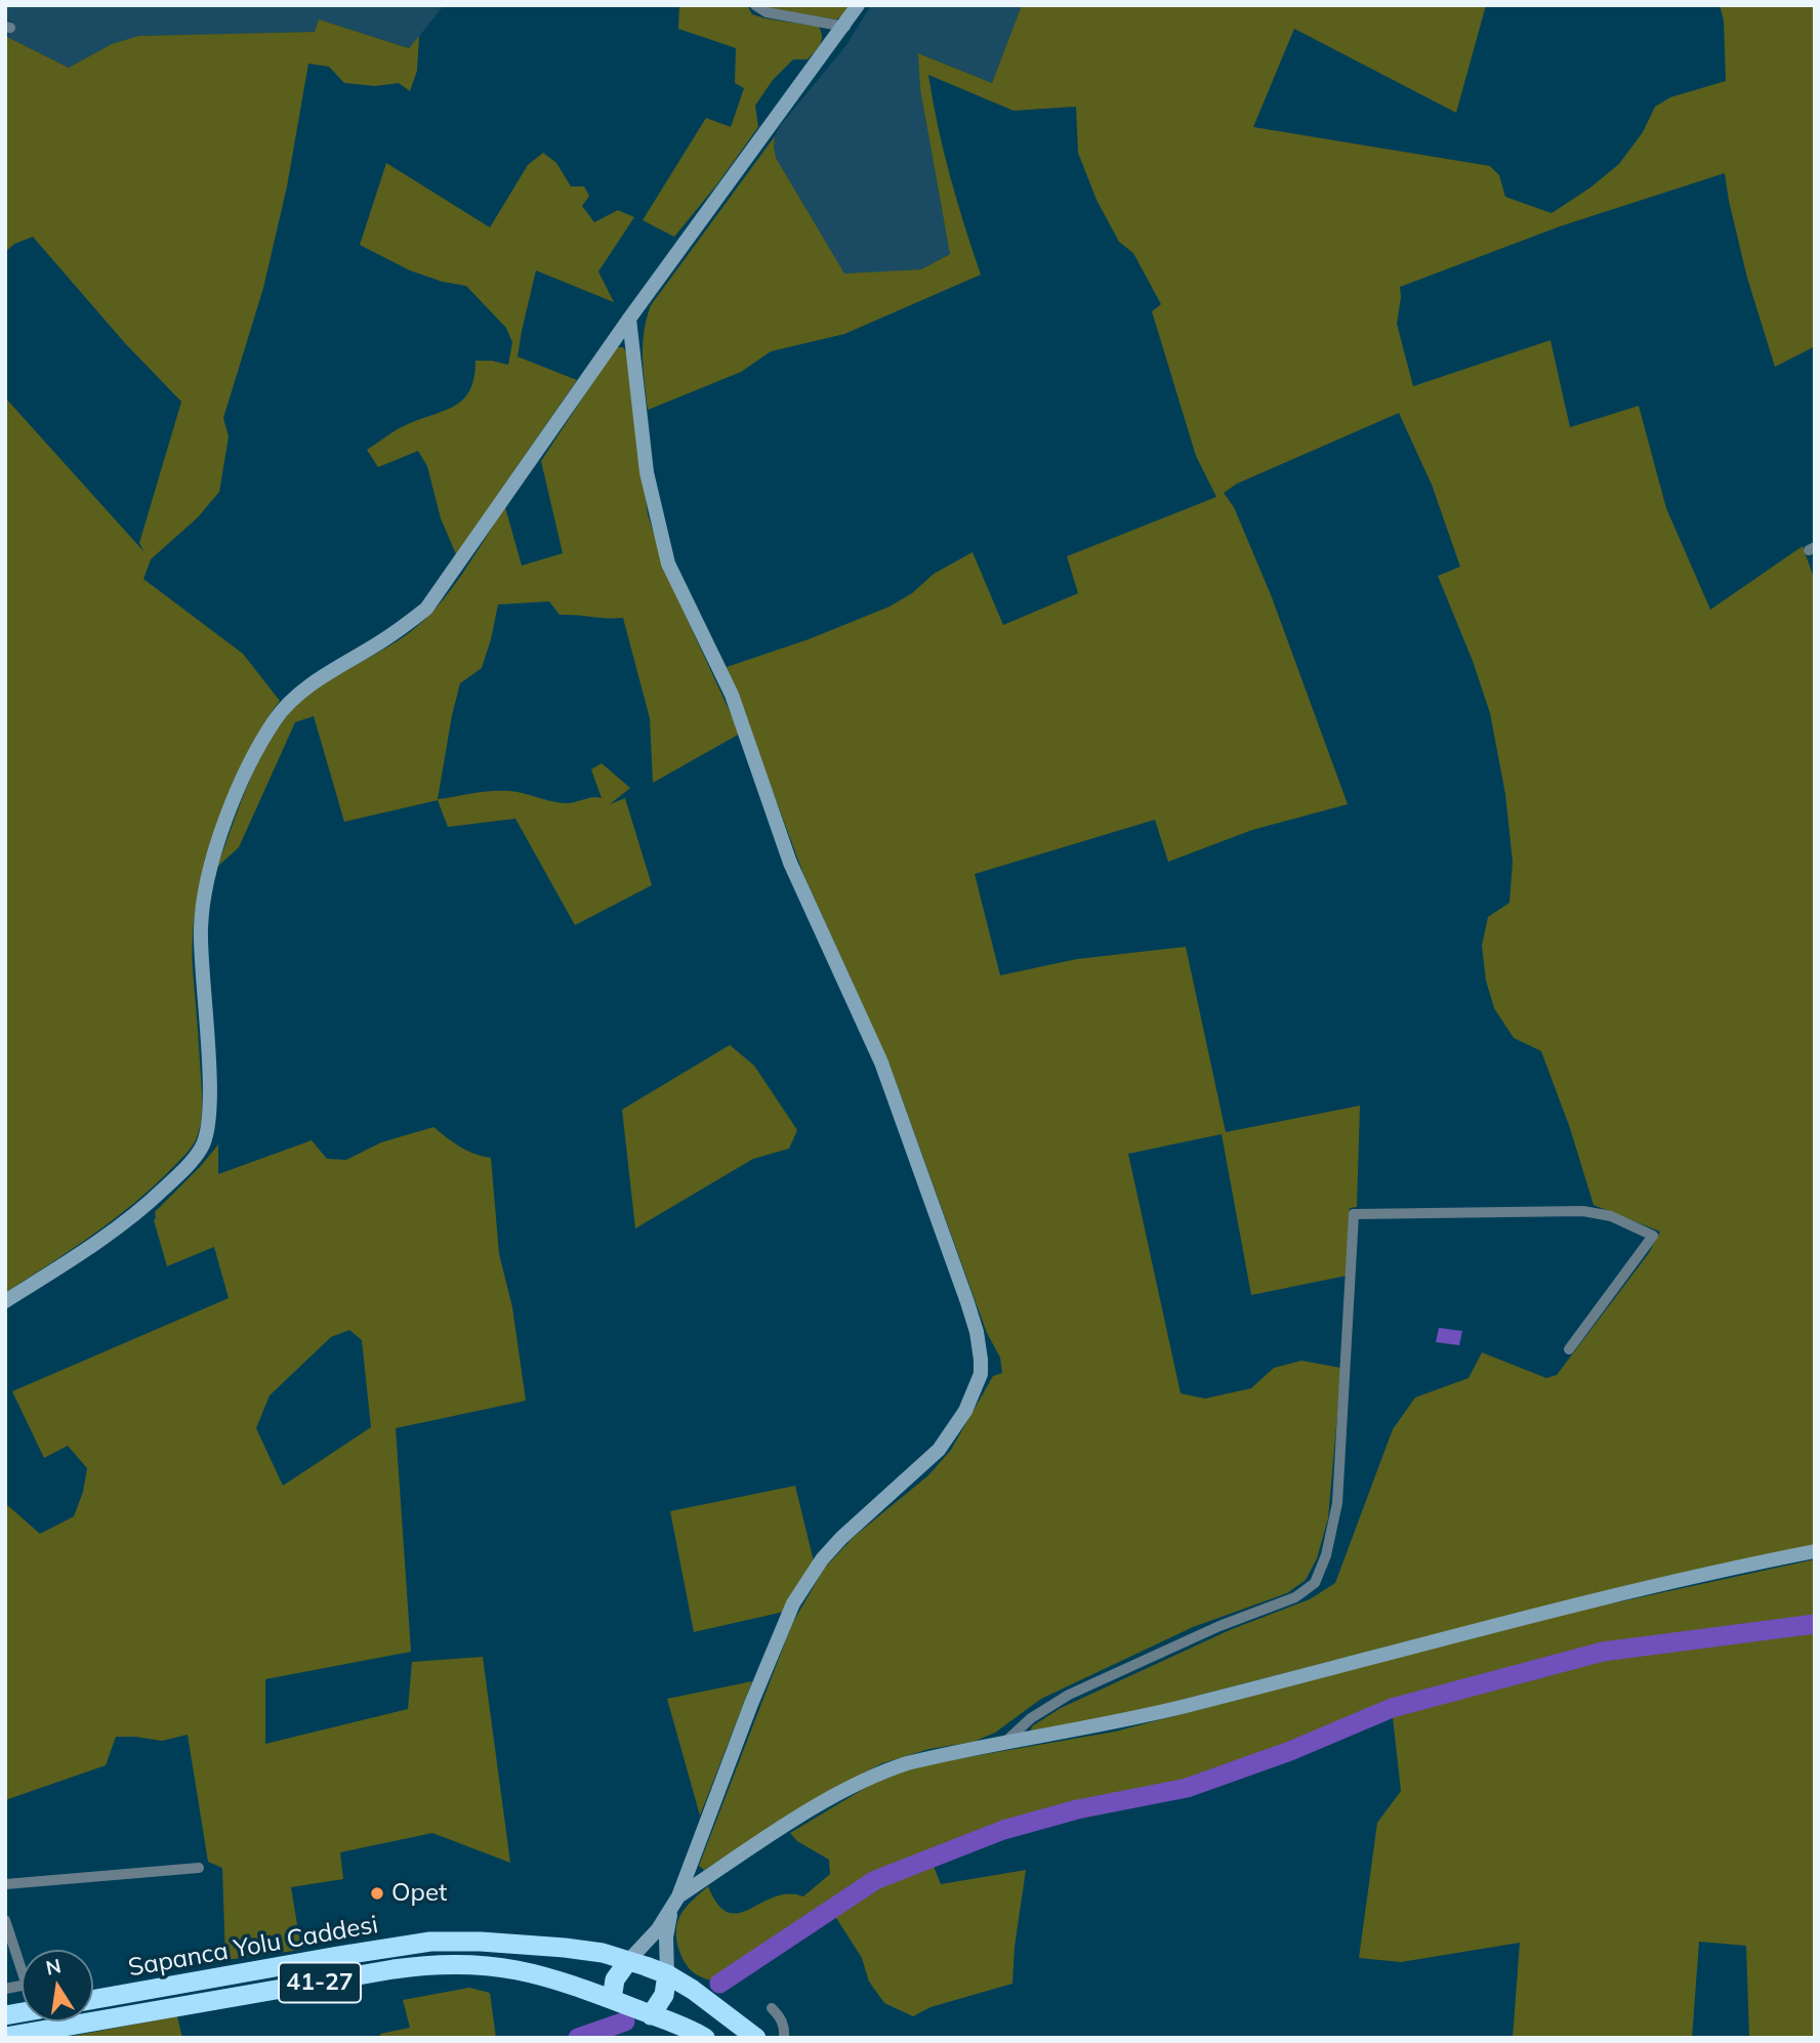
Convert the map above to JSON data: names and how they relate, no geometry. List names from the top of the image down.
{
  "streets": {
    "highway": ["Sapanca Yolu Caddesi", "41-27"]
  },
  "places": ["Opet"],
  "north": "top"
}
